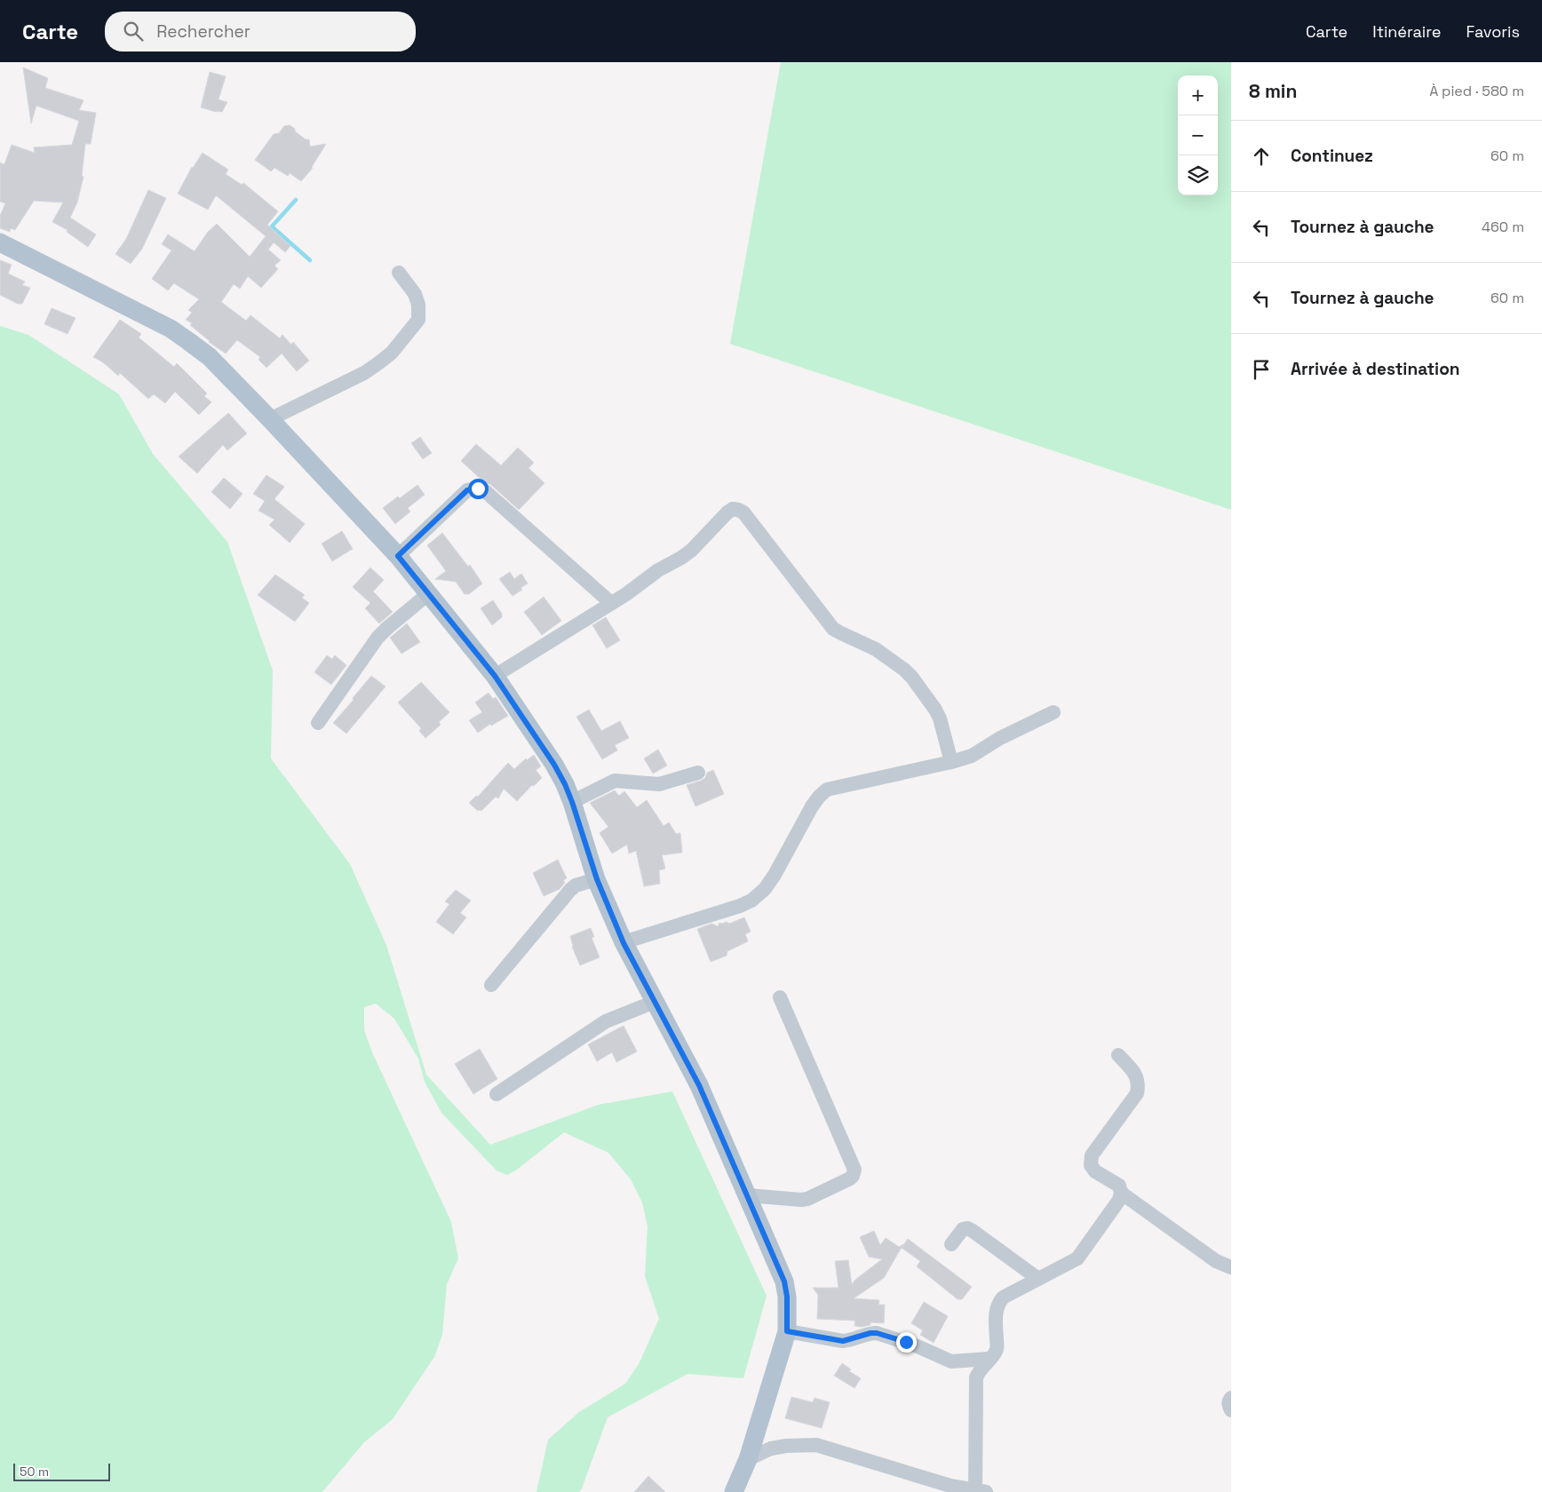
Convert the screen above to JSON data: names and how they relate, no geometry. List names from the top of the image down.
{
  "scale_bar": "50 m",
  "page": {
    "header": "Carte",
    "search": "Rechercher",
    "nav": ["Carte", "Itinéraire", "Favoris"],
    "heading": ["8 min", "À pied · 580 m"],
    "map_buttons": ["+", "−"],
    "list": [
      ["Continuez", "60 m"],
      ["Tournez à gauche", "460 m"],
      ["Tournez à gauche", "60 m"],
      "Arrivée à destination"
    ],
    "scale": "50 m"
  }
}
